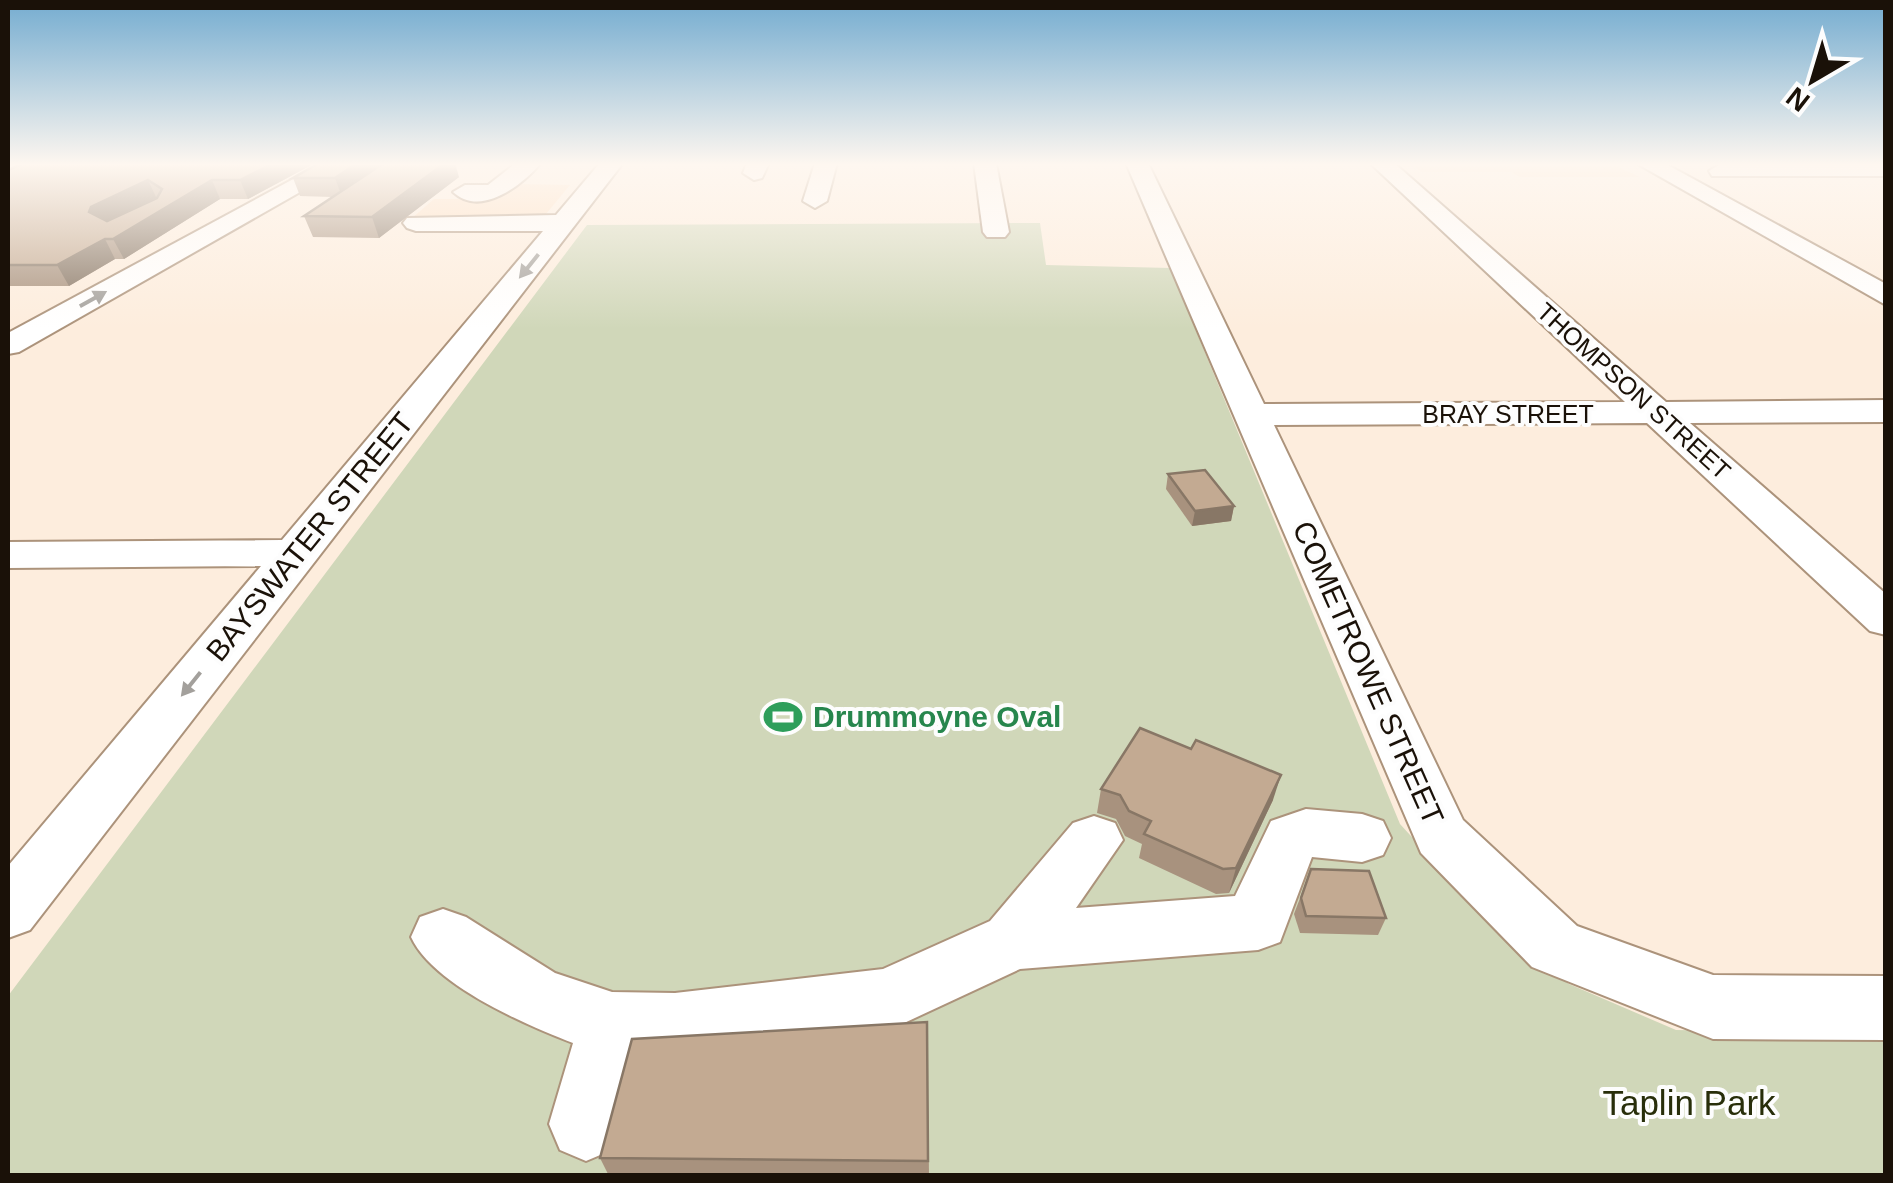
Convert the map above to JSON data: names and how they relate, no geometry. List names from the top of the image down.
{
  "streets": {
    "street": [
      "THOMPSON STREET",
      "BRAY STREET",
      "BAYSWATER STREET",
      "COMETROWE STREET"
    ]
  },
  "crossings": [
    ["THOMPSON STREET", "BRAY STREET"],
    ["BRAY STREET", "COMETROWE STREET"]
  ],
  "one_way": ["BAYSWATER STREET"],
  "parks": ["Taplin Park"],
  "places": {
    "sports": ["Drummoyne Oval"]
  },
  "north": "bottom left"
}
